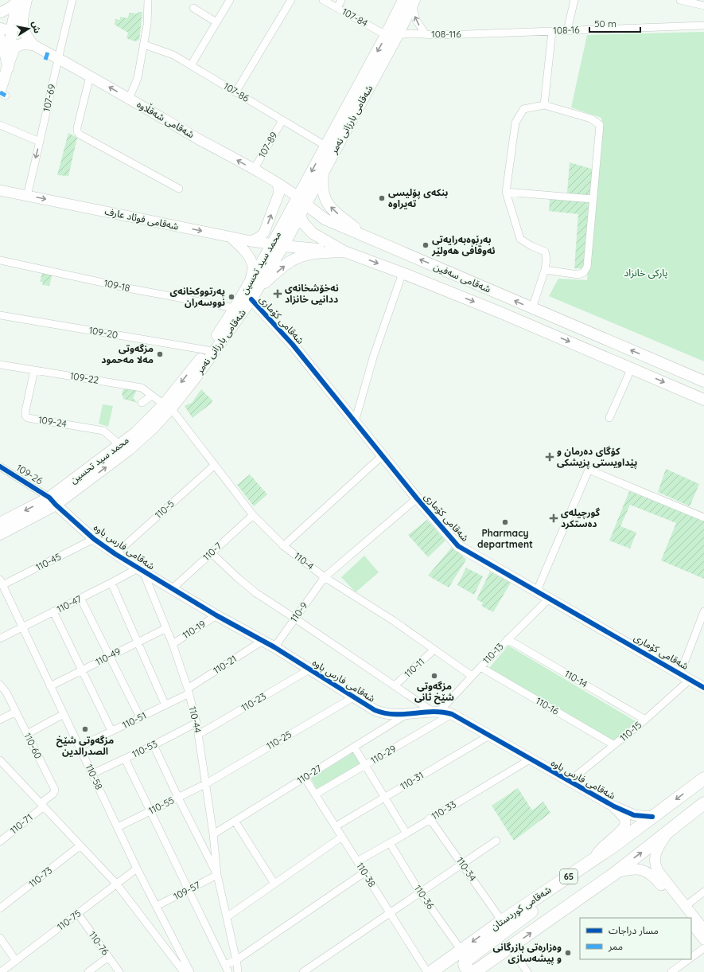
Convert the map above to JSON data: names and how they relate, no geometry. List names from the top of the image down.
{
  "streets": {
    "highway": ["65", "شەقامی کوردستان"],
    "main road": ["شەقامی بارزانی نەمر", "محمد سید تحسین", "شەقامی سەفین"],
    "street": [
      "107-84",
      "108-16",
      "108-116",
      "107-86",
      "107-69",
      "شەقامی شەقڵاوە",
      "107-89",
      "شەقامی فوئاد عارف",
      "109-18",
      "شەقامی کۆماری",
      "109-20",
      "109-22",
      "109-24",
      "109-26",
      "110-5",
      "شەقامی فارس باوە",
      "110-7",
      "110-4",
      "110-45",
      "110-47",
      "110-9",
      "110-19",
      "110-13",
      "110-49",
      "110-21",
      "110-11",
      "110-14",
      "110-23",
      "110-16",
      "110-44",
      "110-51",
      "110-15",
      "110-25",
      "110-60",
      "110-53",
      "110-29",
      "110-27",
      "110-58",
      "110-31",
      "110-55",
      "110-33",
      "110-71",
      "110-34",
      "110-38",
      "110-73",
      "109-57",
      "110-36",
      "110-75",
      "110-76"
    ]
  },
  "crossings": [
    ["107-84", "محمد سید تحسین"],
    ["108-16", "108-116"],
    ["108-116", "شەقامی بارزانی نەمر"],
    ["108-116", "محمد سید تحسین"],
    ["107-86", "107-89"],
    ["107-86", "محمد سید تحسین"],
    ["107-69", "شەقامی شەقڵاوە"],
    ["107-69", "شەقامی فوئاد عارف"],
    ["شەقامی شەقڵاوە", "107-89"],
    ["شەقامی شەقڵاوە", "محمد سید تحسین"],
    ["شەقامی شەقڵاوە", "شەقامی سەفین"],
    ["شەقامی بارزانی نەمر", "شەقامی فوئاد عارف"],
    ["شەقامی بارزانی نەمر", "محمد سید تحسین"],
    ["شەقامی بارزانی نەمر", "شەقامی سەفین"],
    ["شەقامی بارزانی نەمر", "شەقامی کۆماری"],
    ["شەقامی بارزانی نەمر", "109-22"],
    ["شەقامی بارزانی نەمر", "109-26"],
    ["شەقامی بارزانی نەمر", "شەقامی فارس باوە"],
    ["شەقامی بارزانی نەمر", "110-4"],
    ["شەقامی فوئاد عارف", "محمد سید تحسین"],
    ["شەقامی فوئاد عارف", "شەقامی سەفین"],
    ["محمد سید تحسین", "شەقامی سەفین"],
    ["محمد سید تحسین", "109-18"],
    ["محمد سید تحسین", "109-20"],
    ["محمد سید تحسین", "109-22"],
    ["محمد سید تحسین", "109-24"],
    ["محمد سید تحسین", "109-26"],
    ["محمد سید تحسین", "شەقامی فارس باوە"],
    ["محمد سید تحسین", "110-4"],
    ["شەقامی کۆماری", "110-9"],
    ["شەقامی کۆماری", "110-13"],
    ["شەقامی کۆماری", "110-15"],
    ["109-22", "109-24"],
    ["109-22", "110-4"],
    ["109-26", "شەقامی فارس باوە"],
    ["110-5", "شەقامی فارس باوە"],
    ["110-5", "110-4"],
    ["شەقامی فارس باوە", "110-7"],
    ["شەقامی فارس باوە", "110-45"],
    ["شەقامی فارس باوە", "110-47"],
    ["شەقامی فارس باوە", "110-9"],
    ["شەقامی فارس باوە", "110-19"],
    ["شەقامی فارس باوە", "110-13"],
    ["شەقامی فارس باوە", "110-21"],
    ["شەقامی فارس باوە", "110-23"],
    ["شەقامی فارس باوە", "110-44"],
    ["شەقامی فارس باوە", "110-15"],
    ["شەقامی فارس باوە", "110-25"],
    ["شەقامی فارس باوە", "110-29"],
    ["شەقامی فارس باوە", "110-27"],
    ["شەقامی فارس باوە", "110-31"],
    ["شەقامی فارس باوە", "110-33"],
    ["شەقامی فارس باوە", "شەقامی کوردستان"],
    ["110-7", "110-4"],
    ["110-4", "110-9"],
    ["110-4", "110-13"],
    ["110-4", "110-11"],
    ["110-45", "110-58"],
    ["110-47", "110-44"],
    ["110-47", "110-58"],
    ["110-19", "110-44"],
    ["110-13", "110-14"],
    ["110-13", "110-16"],
    ["110-49", "110-44"],
    ["110-49", "110-58"],
    ["110-21", "110-44"],
    ["110-21", "110-51"],
    ["110-14", "110-15"],
    ["110-23", "110-44"],
    ["110-16", "110-15"],
    ["110-44", "110-51"],
    ["110-44", "110-25"],
    ["110-44", "110-53"],
    ["110-44", "110-27"],
    ["110-44", "110-55"],
    ["110-44", "109-57"],
    ["110-51", "110-58"],
    ["110-25", "110-55"],
    ["110-60", "110-71"],
    ["110-53", "110-58"],
    ["110-29", "110-38"],
    ["110-27", "110-38"],
    ["110-58", "110-55"],
    ["110-58", "109-57"],
    ["110-58", "110-75"],
    ["110-31", "110-38"],
    ["110-33", "110-34"],
    ["110-33", "110-38"],
    ["110-33", "110-36"],
    ["110-34", "شەقامی کوردستان"],
    ["110-38", "شەقامی کوردستان"],
    ["110-36", "شەقامی کوردستان"],
    ["110-75", "110-76"]
  ],
  "one_way": ["شەقامی شەقڵاوە", "شەقامی فوئاد عارف", "محمد سید تحسین"],
  "parks": ["پارکی خانزاد"],
  "places": {
    "other": [
      "بنکەی پۆلیسی تەیراوە",
      "بەڕێوەبەرایەتی ئەوقافی هەولێر",
      "پەرتووکخانەی نووسەران",
      "مزگەوتی مەلا مەحمود",
      "Pharmacy department",
      "مزگەوتی شێخ ثانی",
      "مزگەوتی شێخ الصدرالدين",
      "وەزارەتی بازرگانی و پیشەسازی"
    ],
    "health": ["نەخۆشخانەی ددانیی خانزاد", "کۆگای دەرمان و پێداویستی پزیشکی", "گورچیله‌ی ده‌ستكرد"]
  },
  "legend": ["مسار دراجات", "ممر"],
  "scale_bar": "50 m",
  "north": "right"
}
